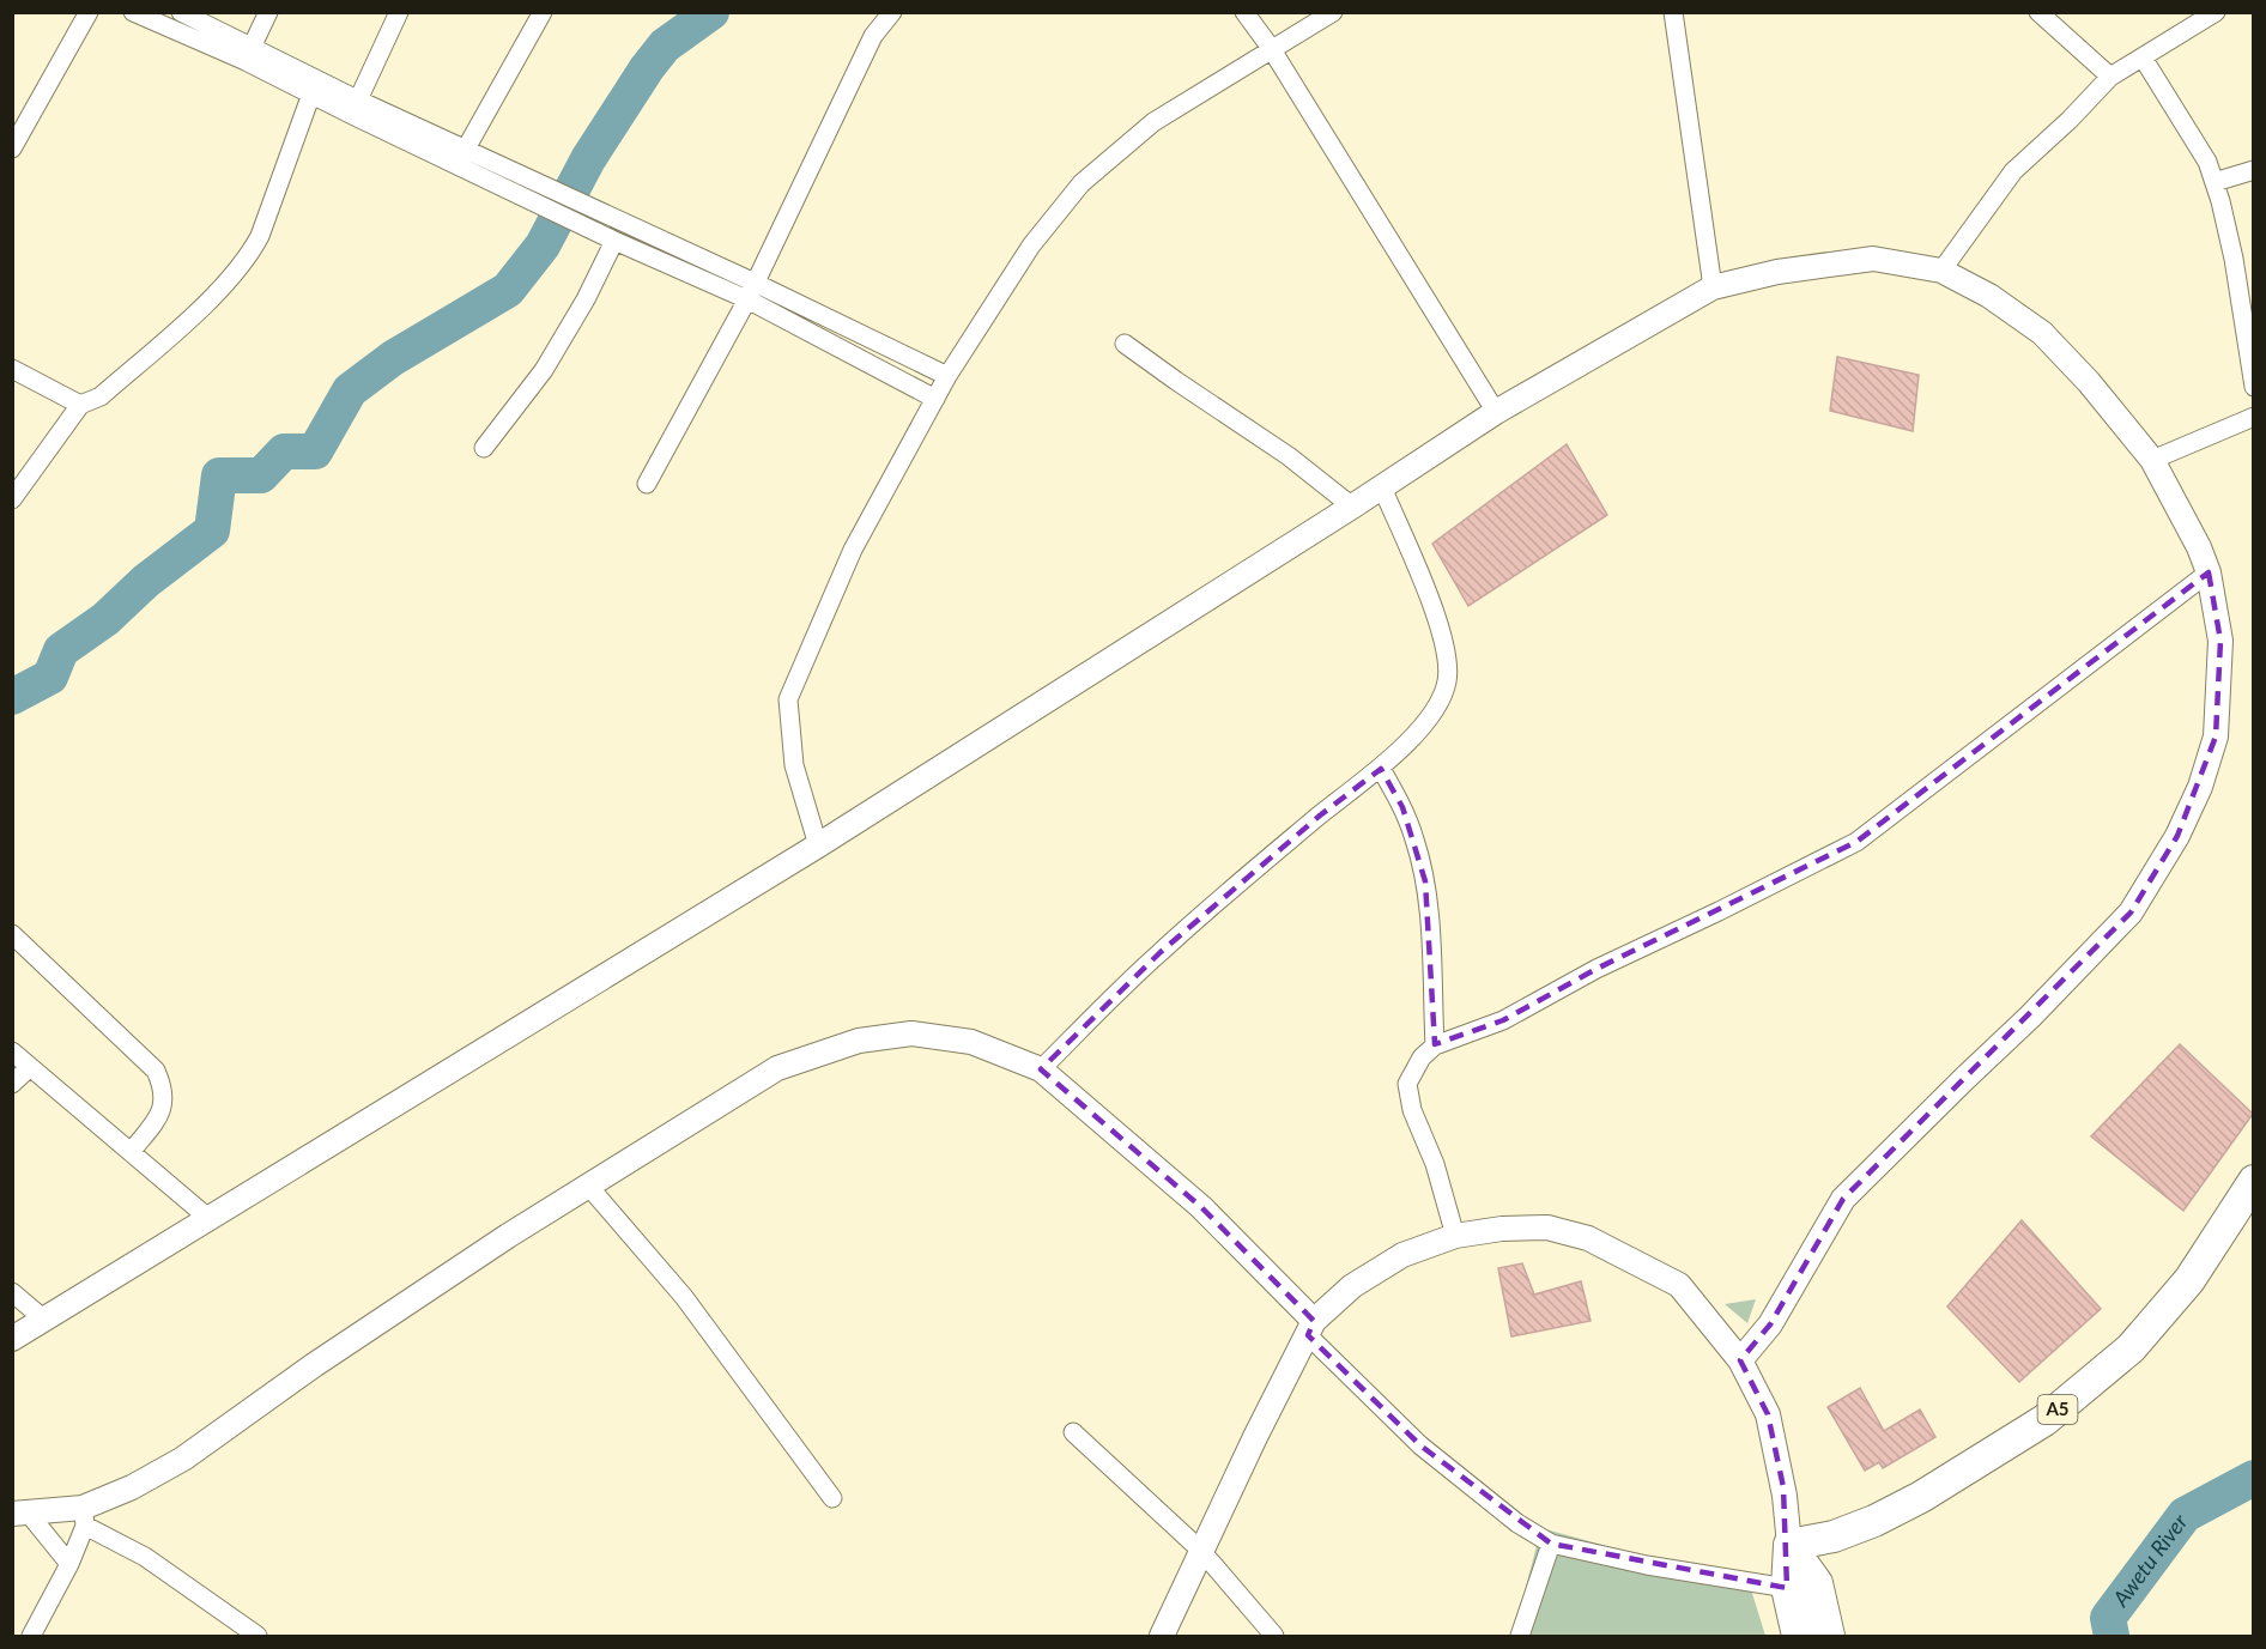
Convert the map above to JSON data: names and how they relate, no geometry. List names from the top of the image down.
{
  "streets": {
    "highway": ["A5"]
  },
  "water": ["Awetu River"]
}
